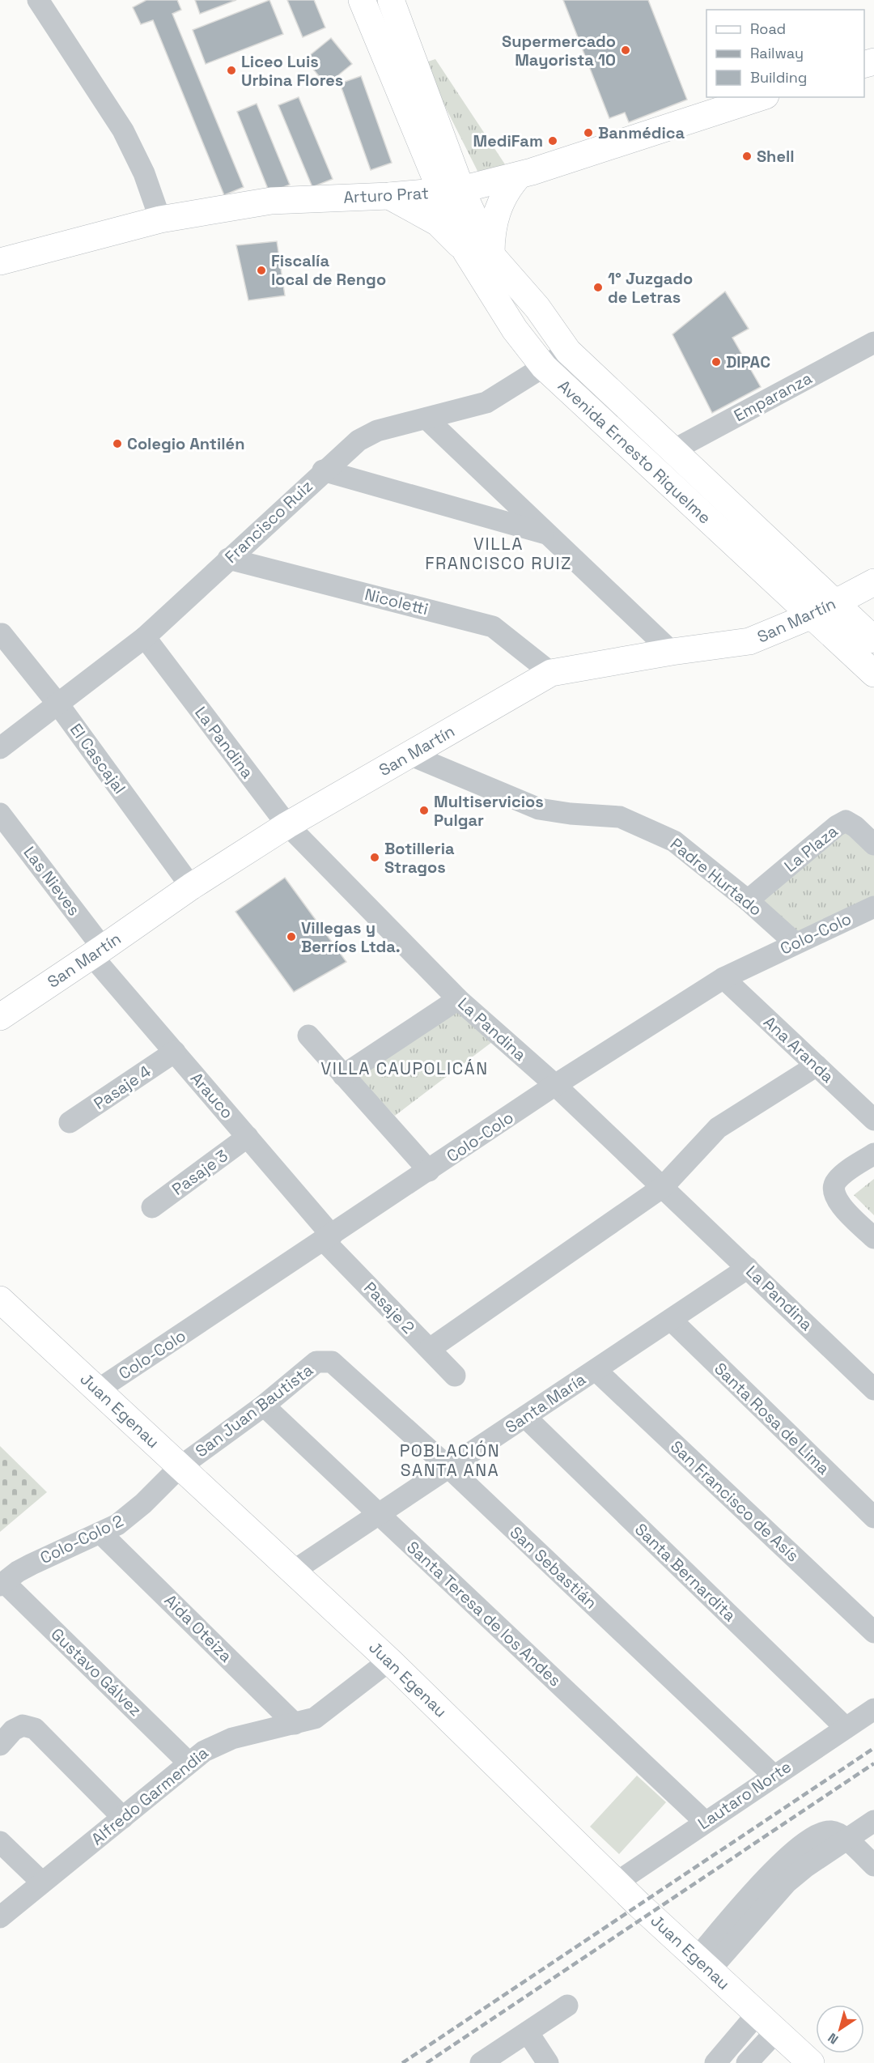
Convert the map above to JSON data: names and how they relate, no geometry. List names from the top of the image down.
{
  "streets": {
    "main road": [
      "Arturo Prat",
      "Avenida Ernesto Riquelme",
      "San Martín",
      "Juan Egenau"
    ],
    "street": [
      "Emparanza",
      "Francisco Ruiz",
      "Nicoletti",
      "La Pandina",
      "El Cascajal",
      "La Plaza",
      "Padre Hurtado",
      "Las Nieves",
      "Colo-Colo",
      "Ana Aranda",
      "Pasaje 4",
      "Arauco",
      "Pasaje 3",
      "Pasaje 2",
      "Santa María",
      "San Juan Bautista",
      "Santa Rosa de Lima",
      "San Francisco de Asís",
      "Colo-Colo 2",
      "San Sebastián",
      "Santa Bernardita",
      "Santa Teresa de los Andes",
      "Aida Oteiza",
      "Gustavo Gálvez",
      "Lautaro Norte",
      "Alfredo Garmendia"
    ]
  },
  "crossings": [
    ["Arturo Prat", "Avenida Ernesto Riquelme"],
    ["Emparanza", "Avenida Ernesto Riquelme"],
    ["Avenida Ernesto Riquelme", "Francisco Ruiz"],
    ["Avenida Ernesto Riquelme", "San Martín"],
    ["Francisco Ruiz", "Nicoletti"],
    ["Francisco Ruiz", "La Pandina"],
    ["Francisco Ruiz", "El Cascajal"],
    ["Nicoletti", "San Martín"],
    ["San Martín", "La Pandina"],
    ["San Martín", "El Cascajal"],
    ["San Martín", "Padre Hurtado"],
    ["San Martín", "Las Nieves"],
    ["San Martín", "Arauco"],
    ["La Pandina", "Colo-Colo"],
    ["La Pandina", "Santa María"],
    ["La Plaza", "Padre Hurtado"],
    ["Padre Hurtado", "Colo-Colo"],
    ["Las Nieves", "Arauco"],
    ["Colo-Colo", "Ana Aranda"],
    ["Colo-Colo", "Arauco"],
    ["Colo-Colo", "Pasaje 2"],
    ["Colo-Colo", "Juan Egenau"],
    ["Pasaje 4", "Arauco"],
    ["Arauco", "Pasaje 3"],
    ["Arauco", "Pasaje 2"],
    ["Santa María", "Juan Egenau"],
    ["Santa María", "Santa Rosa de Lima"],
    ["Santa María", "San Francisco de Asís"],
    ["Santa María", "San Sebastián"],
    ["Santa María", "Santa Bernardita"],
    ["Santa María", "Santa Teresa de los Andes"],
    ["Juan Egenau", "San Juan Bautista"],
    ["Juan Egenau", "Colo-Colo 2"],
    ["Juan Egenau", "Lautaro Norte"],
    ["Juan Egenau", "Alfredo Garmendia"],
    ["San Juan Bautista", "Colo-Colo 2"],
    ["San Juan Bautista", "San Sebastián"],
    ["San Juan Bautista", "Santa Teresa de los Andes"],
    ["Colo-Colo 2", "Aida Oteiza"],
    ["Colo-Colo 2", "Gustavo Gálvez"],
    ["San Sebastián", "Lautaro Norte"],
    ["Santa Bernardita", "Lautaro Norte"],
    ["Santa Teresa de los Andes", "Lautaro Norte"],
    ["Aida Oteiza", "Alfredo Garmendia"],
    ["Gustavo Gálvez", "Alfredo Garmendia"]
  ],
  "districts": ["VILLA FRANCISCO RUIZ", "VILLA CAUPOLICÁN", "POBLACIÓN SANTA ANA"],
  "places": [
    "Supermercado Mayorista 10",
    "Liceo Luis Urbina Flores",
    "Banmédica",
    "MediFam",
    "Shell",
    "Fiscalía local de Rengo",
    "1° Juzgado de Letras",
    "DIPAC",
    "Colegio Antilén",
    "Multiservicios Pulgar",
    "Botilleria Stragos",
    "Villegas y Berríos Ltda."
  ],
  "legend": ["Road", "Railway", "Building"],
  "north": "bottom left"
}
